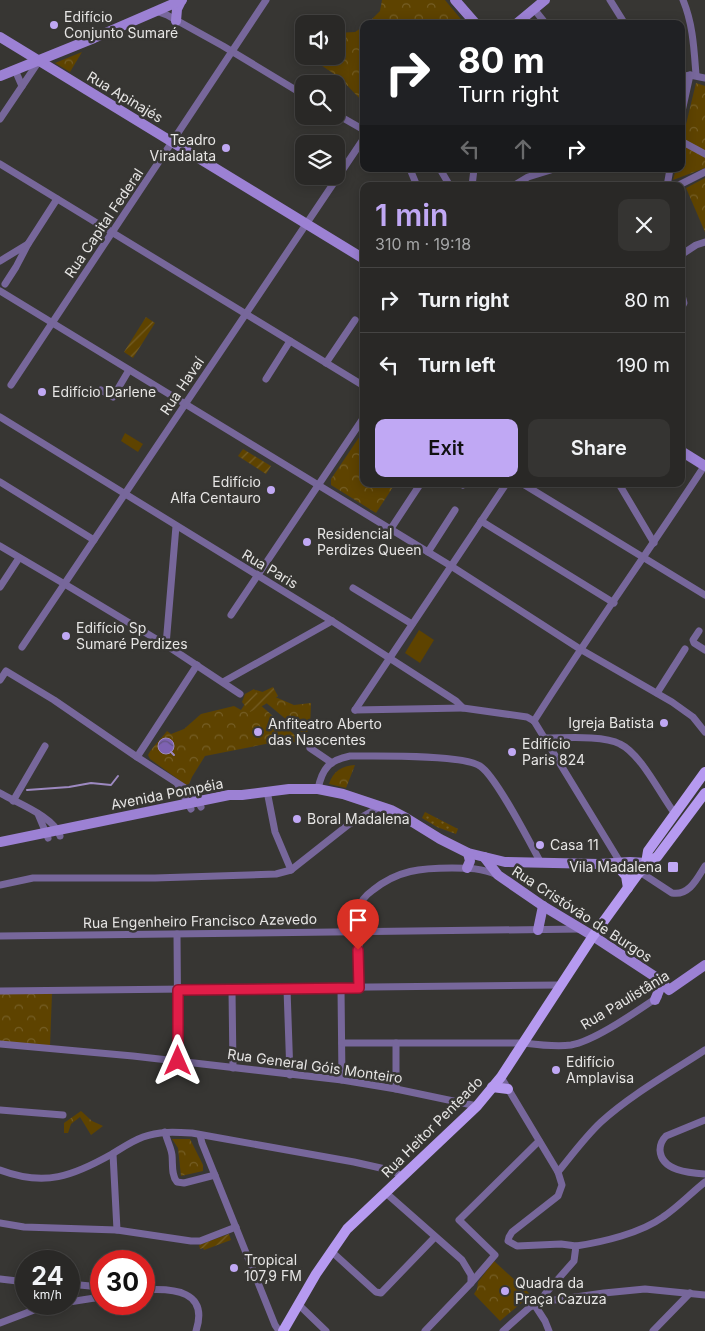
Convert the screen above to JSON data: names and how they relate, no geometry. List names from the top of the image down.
{
  "streets": {
    "main road": [
      "Rua Apinajés",
      "Avenida Pompéia",
      "Rua Cristóvão de Burgos",
      "Rua Paulistânia",
      "Rua Heitor Penteado"
    ],
    "street": [
      "Rua Capital Federal",
      "Rua Havaí",
      "Rua Paris",
      "Rua Engenheiro Francisco Azevedo",
      "Rua General Góis Monteiro"
    ]
  },
  "crossings": [
    ["Rua Apinajés", "Rua Capital Federal"],
    ["Rua Apinajés", "Rua Havaí"],
    ["Rua Havaí", "Rua Paris"],
    ["Avenida Pompéia", "Rua Cristóvão de Burgos"],
    ["Avenida Pompéia", "Rua Heitor Penteado"],
    ["Rua Cristóvão de Burgos", "Rua Engenheiro Francisco Azevedo"],
    ["Rua Cristóvão de Burgos", "Rua Paulistânia"],
    ["Rua Cristóvão de Burgos", "Rua Heitor Penteado"],
    ["Rua Paulistânia", "Rua Heitor Penteado"],
    ["Rua General Góis Monteiro", "Rua Heitor Penteado"]
  ],
  "places": {
    "other": [
      "Edifício Conjunto Sumaré",
      "Teadro Viradalata",
      "Edifício Darlene",
      "Edifício Alfa Centauro",
      "Residencial Perdizes Queen",
      "Edifício Sp Sumaré Perdizes",
      "Igreja Batista",
      "Anfiteatro Aberto das Nascentes",
      "Edifício Paris 824",
      "Boral Madalena",
      "Casa 11",
      "Edifício Amplavisa",
      "Tropical 107,9 FM",
      "Quadra da Praça Cazuza"
    ],
    "transit": ["Vila Madalena"]
  },
  "page": {
    "turn": ["80 m", "Turn right"],
    "heading": ["1 min", "310 m · 19:18"],
    "list": [
      {
        "name": "Turn right",
        "value": "80 m"
      },
      {
        "name": "Turn left",
        "value": "190 m"
      }
    ],
    "buttons": ["Exit", "Share"],
    "speed": "24 km/h",
    "limit": "30"
  }
}
